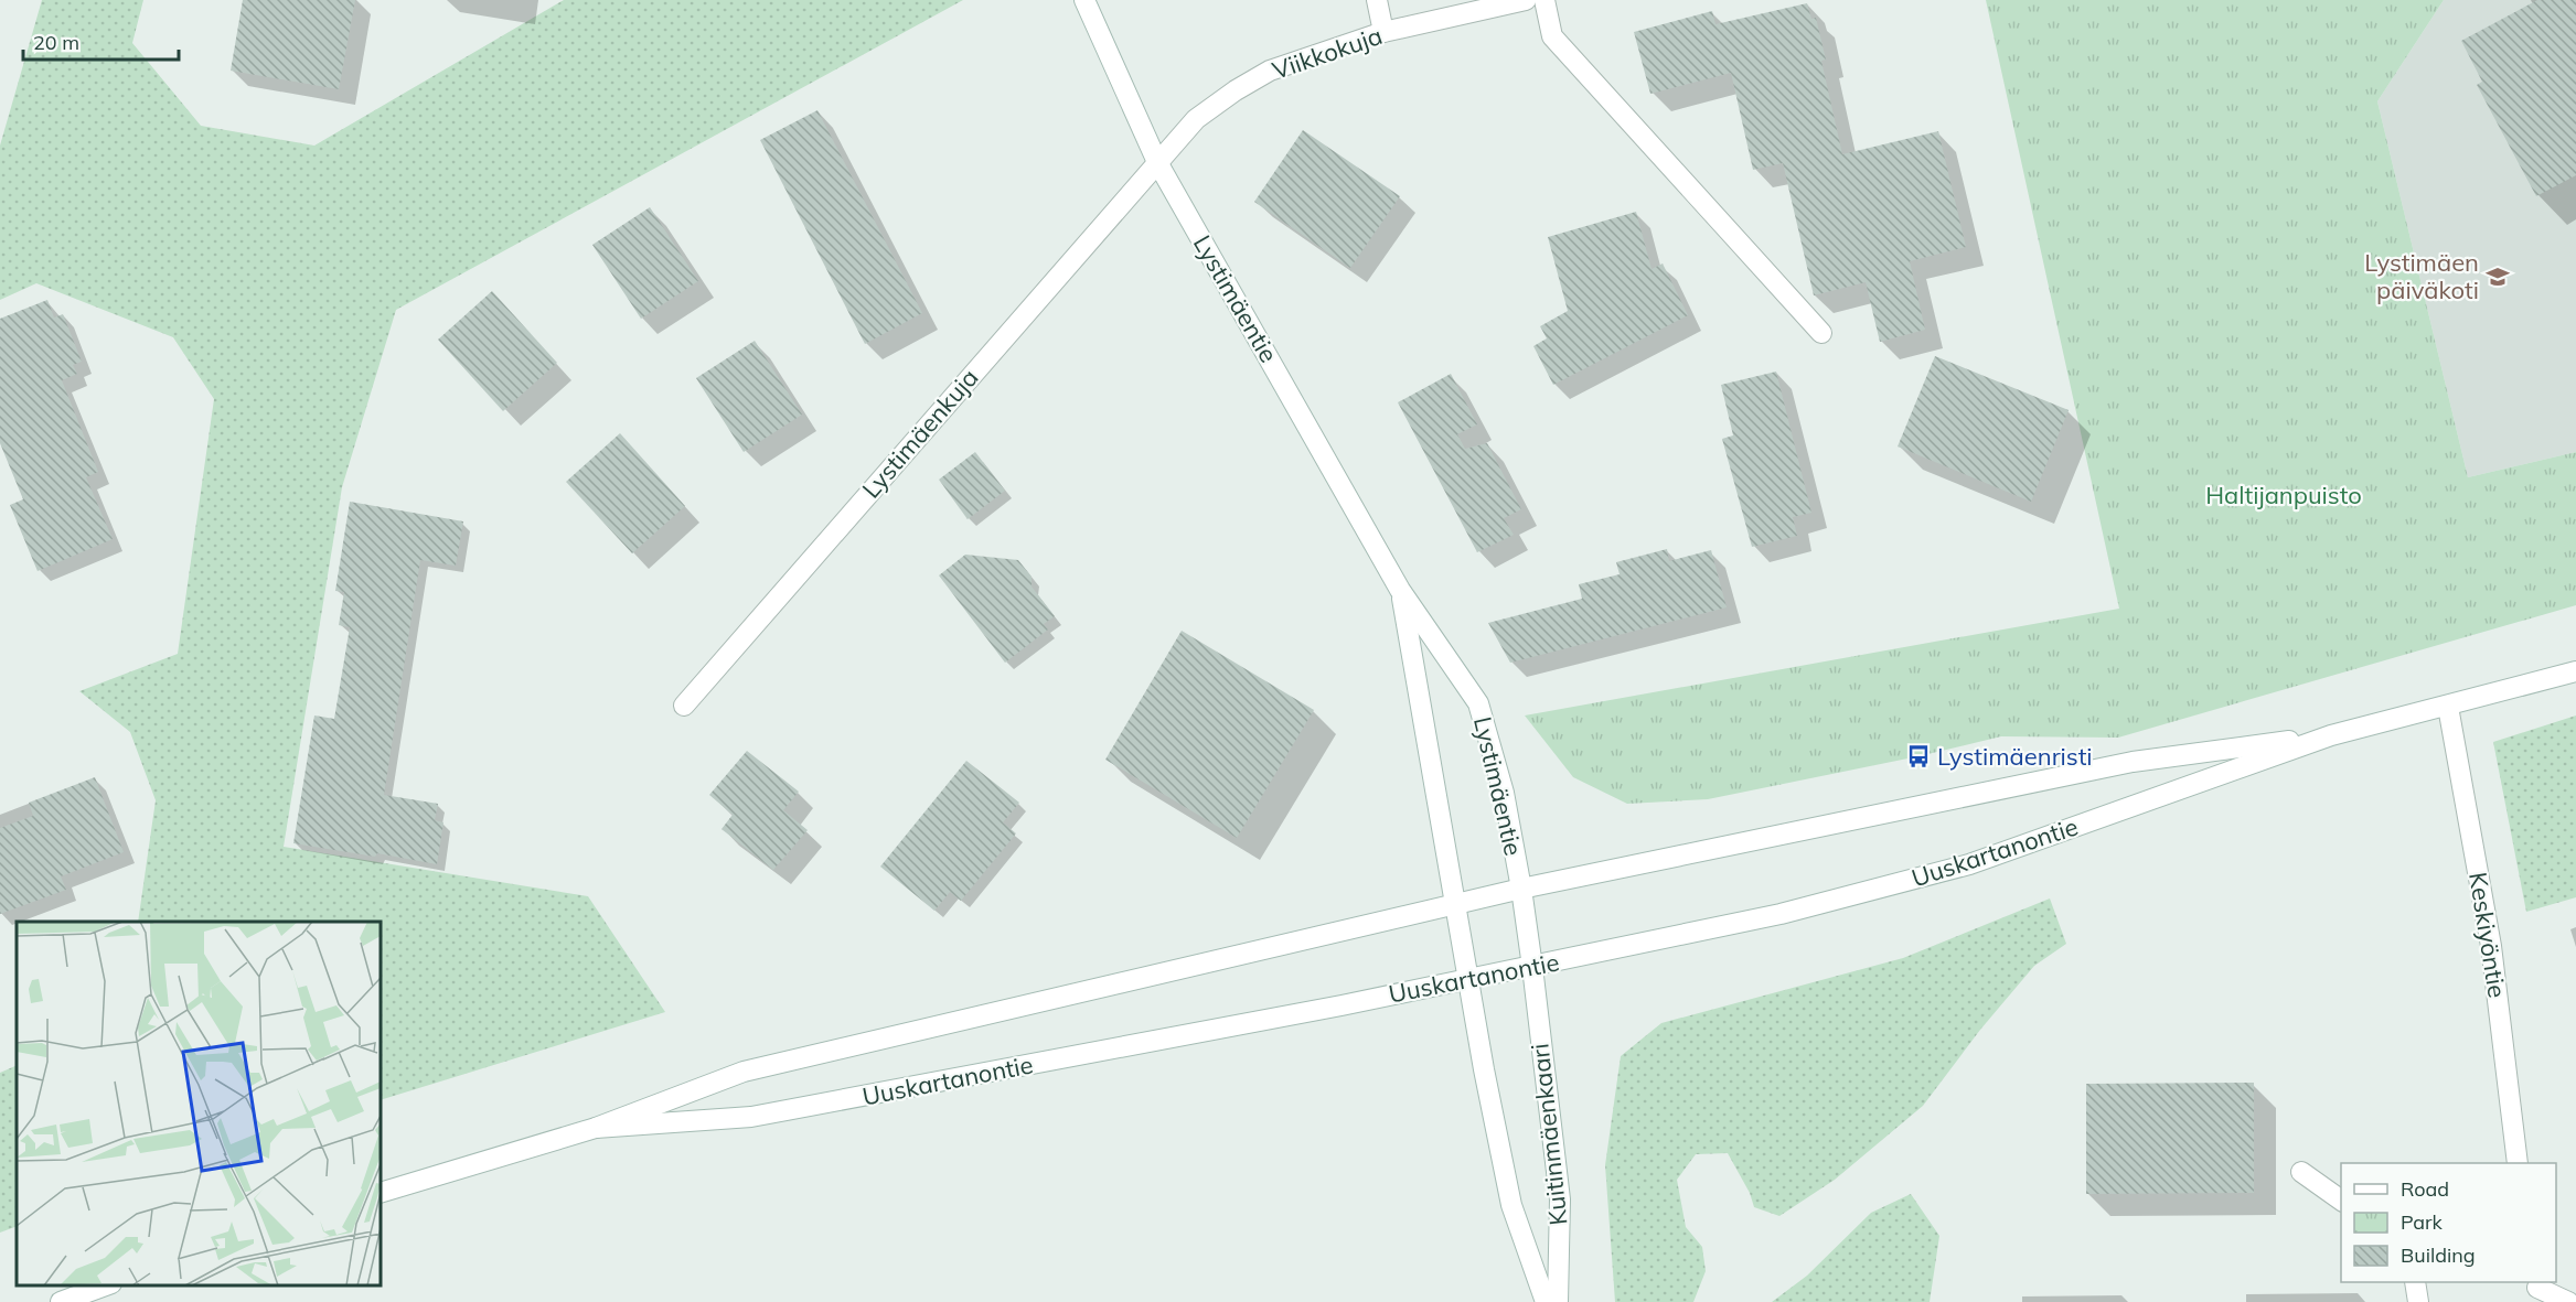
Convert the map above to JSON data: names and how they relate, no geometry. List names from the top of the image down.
{
  "streets": {
    "main road": [
      "Viikkokuja",
      "Lystimäentie",
      "Lystimäenkuja",
      "Uuskartanontie",
      "Keskiyöntie",
      "Kuitinmäenkaari"
    ]
  },
  "crossings": [
    ["Viikkokuja", "Lystimäentie"],
    ["Viikkokuja", "Lystimäenkuja"],
    ["Lystimäentie", "Lystimäenkuja"],
    ["Lystimäentie", "Uuskartanontie"],
    ["Lystimäentie", "Kuitinmäenkaari"],
    ["Uuskartanontie", "Keskiyöntie"],
    ["Uuskartanontie", "Kuitinmäenkaari"]
  ],
  "parks": ["Haltijanpuisto"],
  "places": {
    "school or university": ["Lystimäen päiväkoti"],
    "bus stop": ["Lystimäenristi"]
  },
  "legend": ["Road", "Park", "Building"],
  "scale_bar": "20 m"
}
